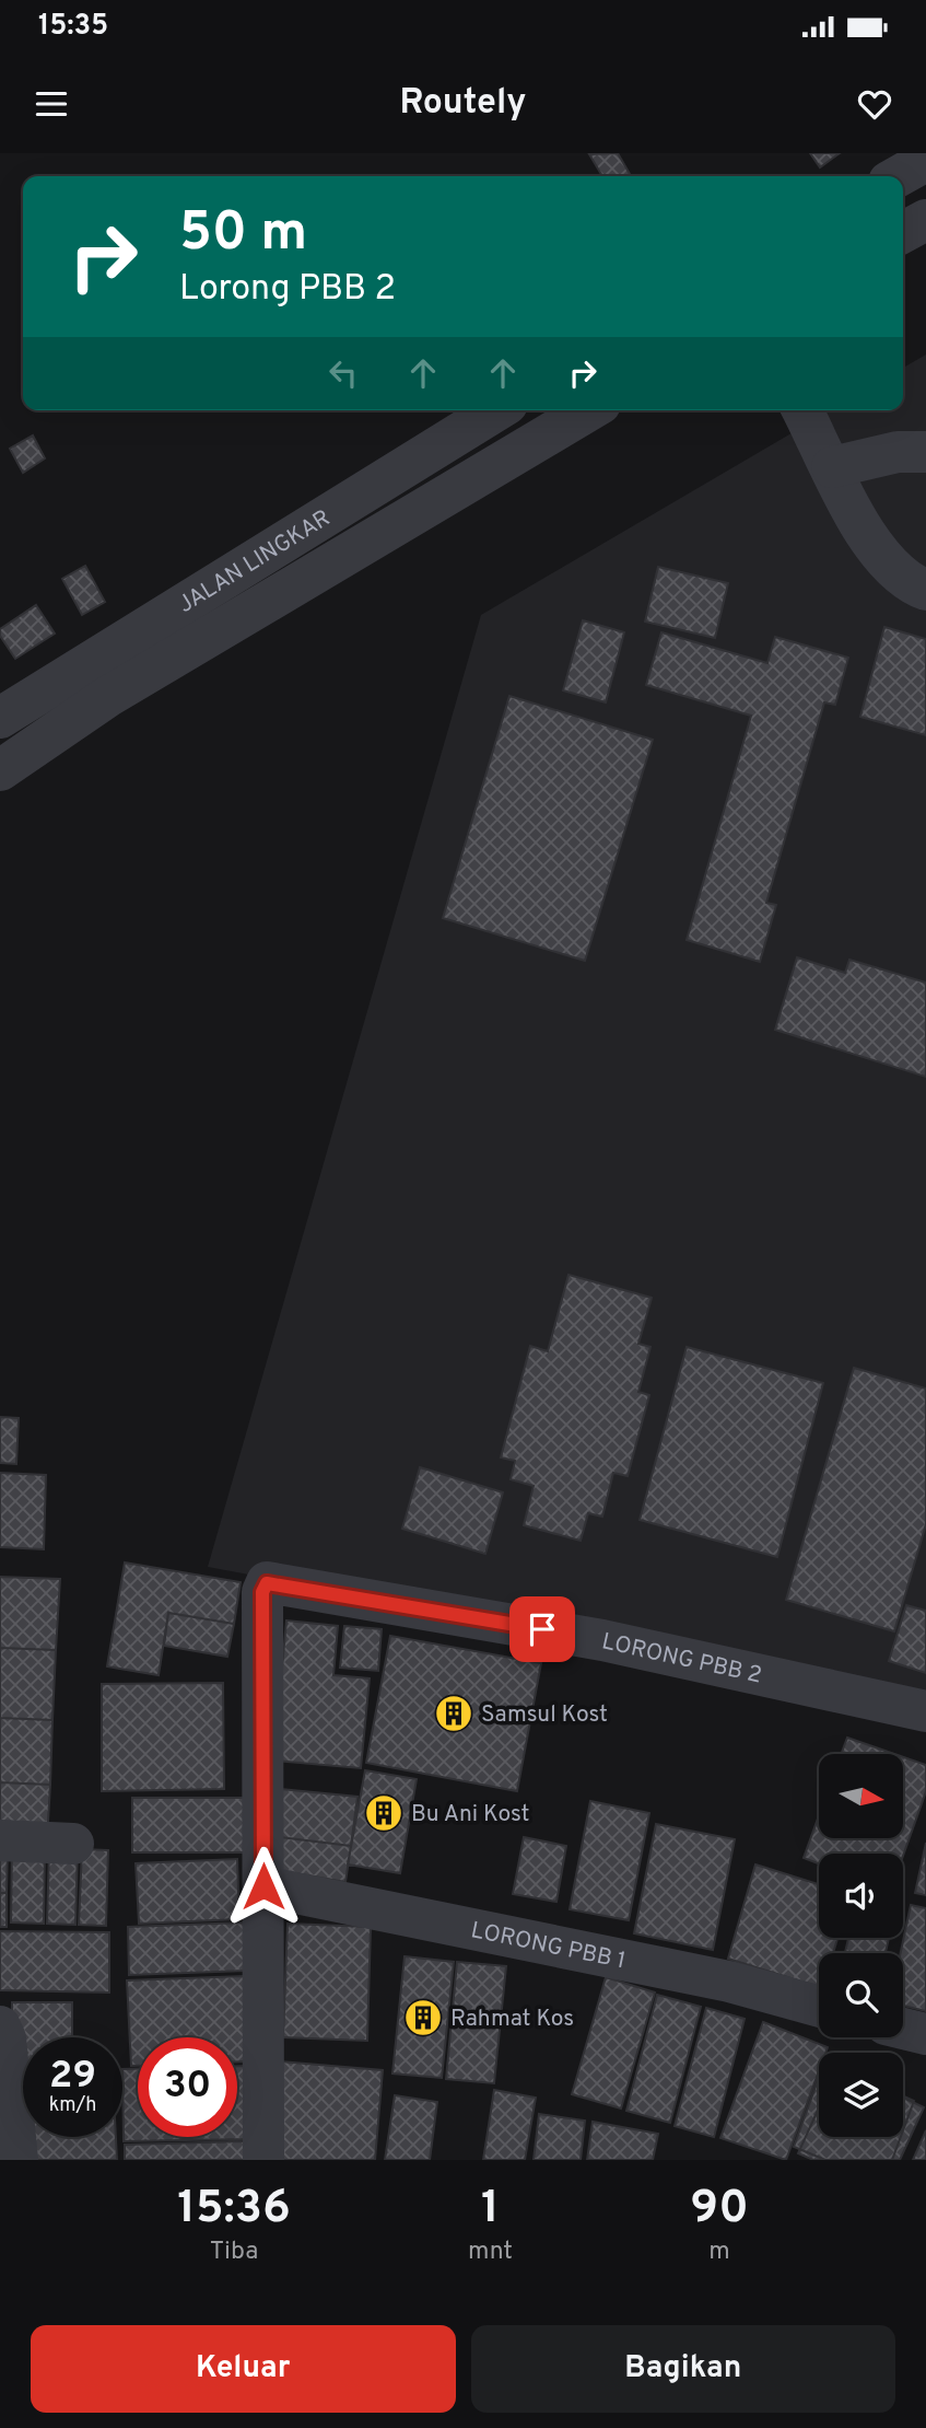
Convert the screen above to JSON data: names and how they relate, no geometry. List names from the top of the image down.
{
  "streets": {
    "street": ["JALAN LINGKAR", "LORONG PBB 2", "LORONG PBB 1"]
  },
  "crossings": [
    ["LORONG PBB 2", "LORONG PBB 1"]
  ],
  "places": {
    "building": ["Samsul Kost", "Bu Ani Kost", "Rahmat Kos"]
  },
  "north": "right",
  "page": {
    "status": "15:35",
    "header": "Routely",
    "turn": ["50 m", "Lorong PBB 2"],
    "speed": "29 km/h",
    "limit": "30",
    "eta": [
      "15:36",
      "Tiba",
      "1",
      "mnt",
      "90",
      "m"
    ],
    "buttons": ["Keluar", "Bagikan"]
  }
}
